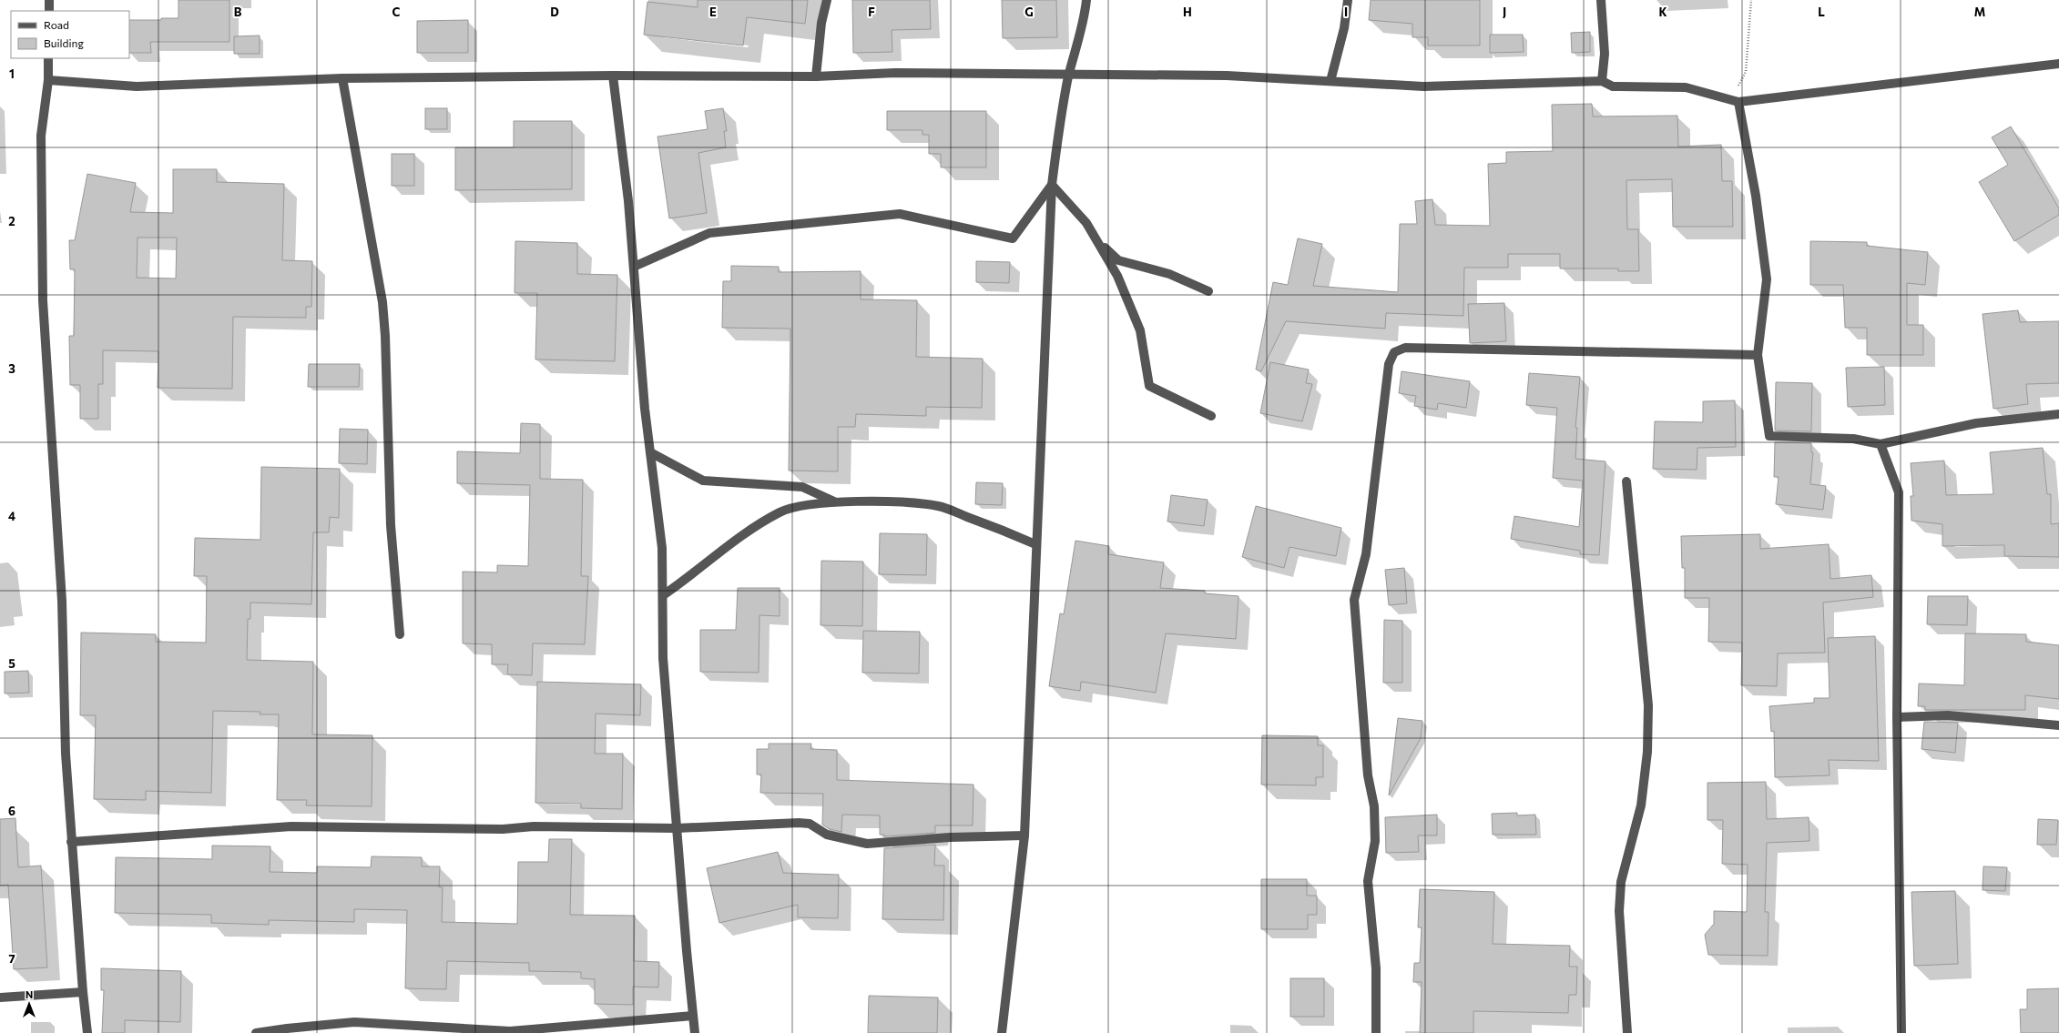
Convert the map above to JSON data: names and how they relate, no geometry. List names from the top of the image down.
{
  "legend": ["Road", "Building"],
  "north": "top",
  "grid": {
    "columns": [
      "B",
      "C",
      "D",
      "E",
      "F",
      "G",
      "H",
      "I",
      "J",
      "K",
      "L",
      "M"
    ],
    "rows": [
      "1",
      "2",
      "3",
      "4",
      "5",
      "6",
      "7"
    ]
  }
}
